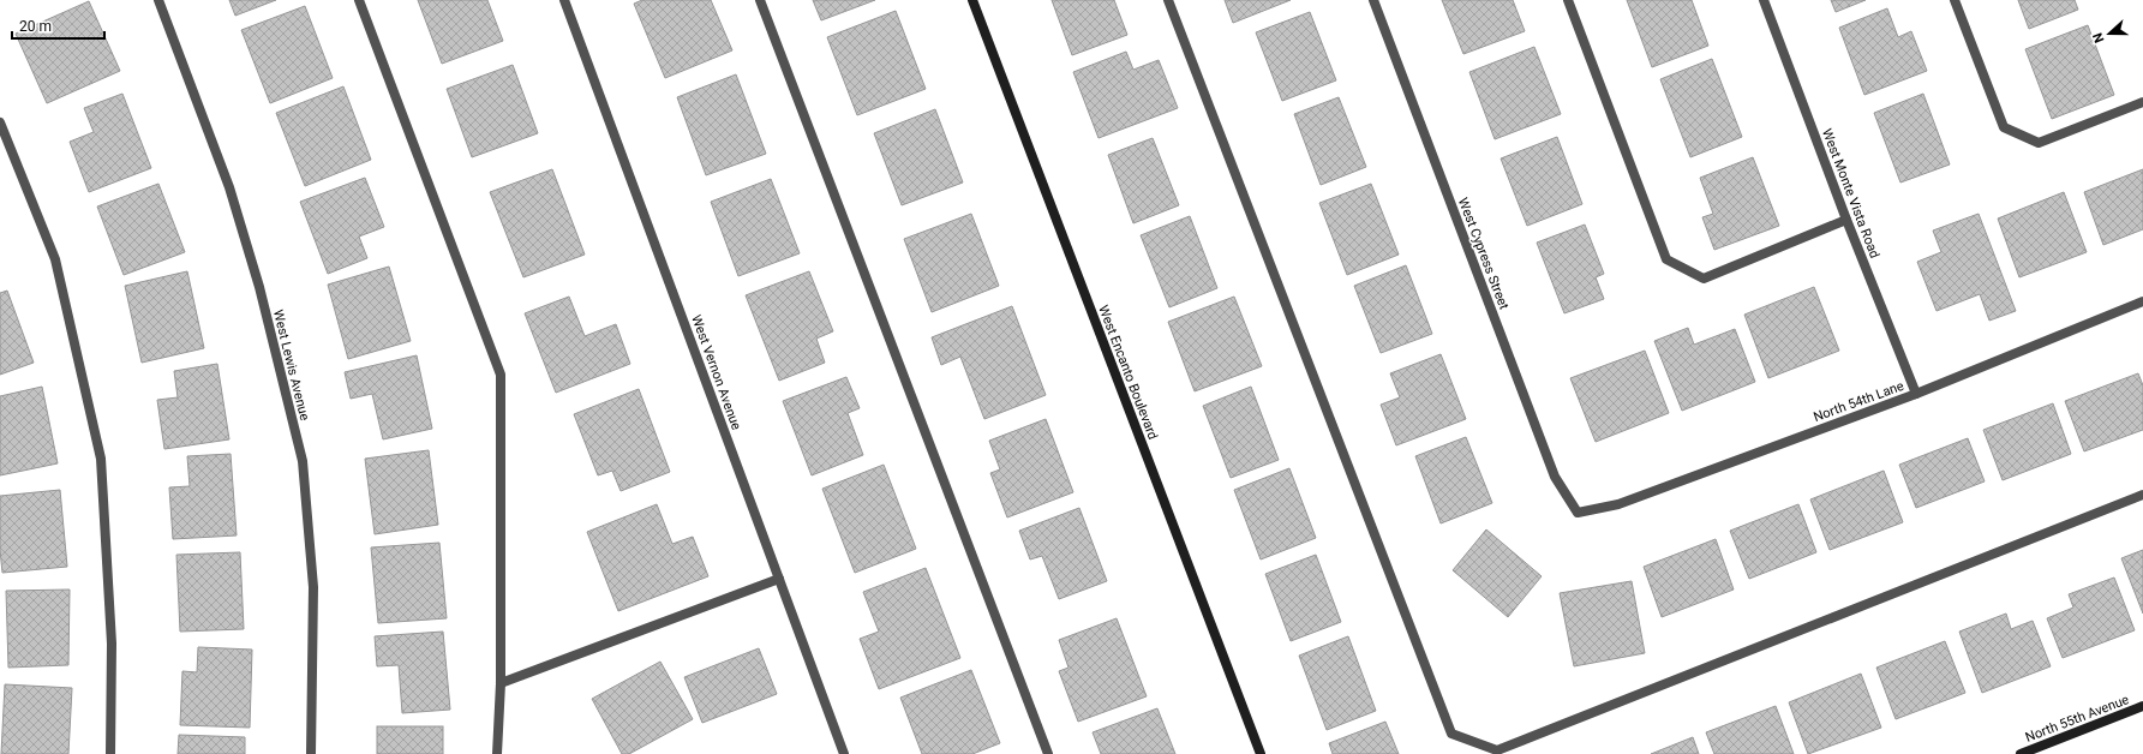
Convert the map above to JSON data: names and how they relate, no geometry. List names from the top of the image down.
{
  "streets": {
    "street": [
      "West Monte Vista Road",
      "West Cypress Street",
      "West Lewis Avenue",
      "West Vernon Avenue",
      "West Encanto Boulevard",
      "North 54th Lane",
      "North 55th Avenue"
    ]
  },
  "crossings": [
    ["West Monte Vista Road", "North 54th Lane"],
    ["West Cypress Street", "North 54th Lane"]
  ],
  "scale_bar": "20 m",
  "north": "left"
}
